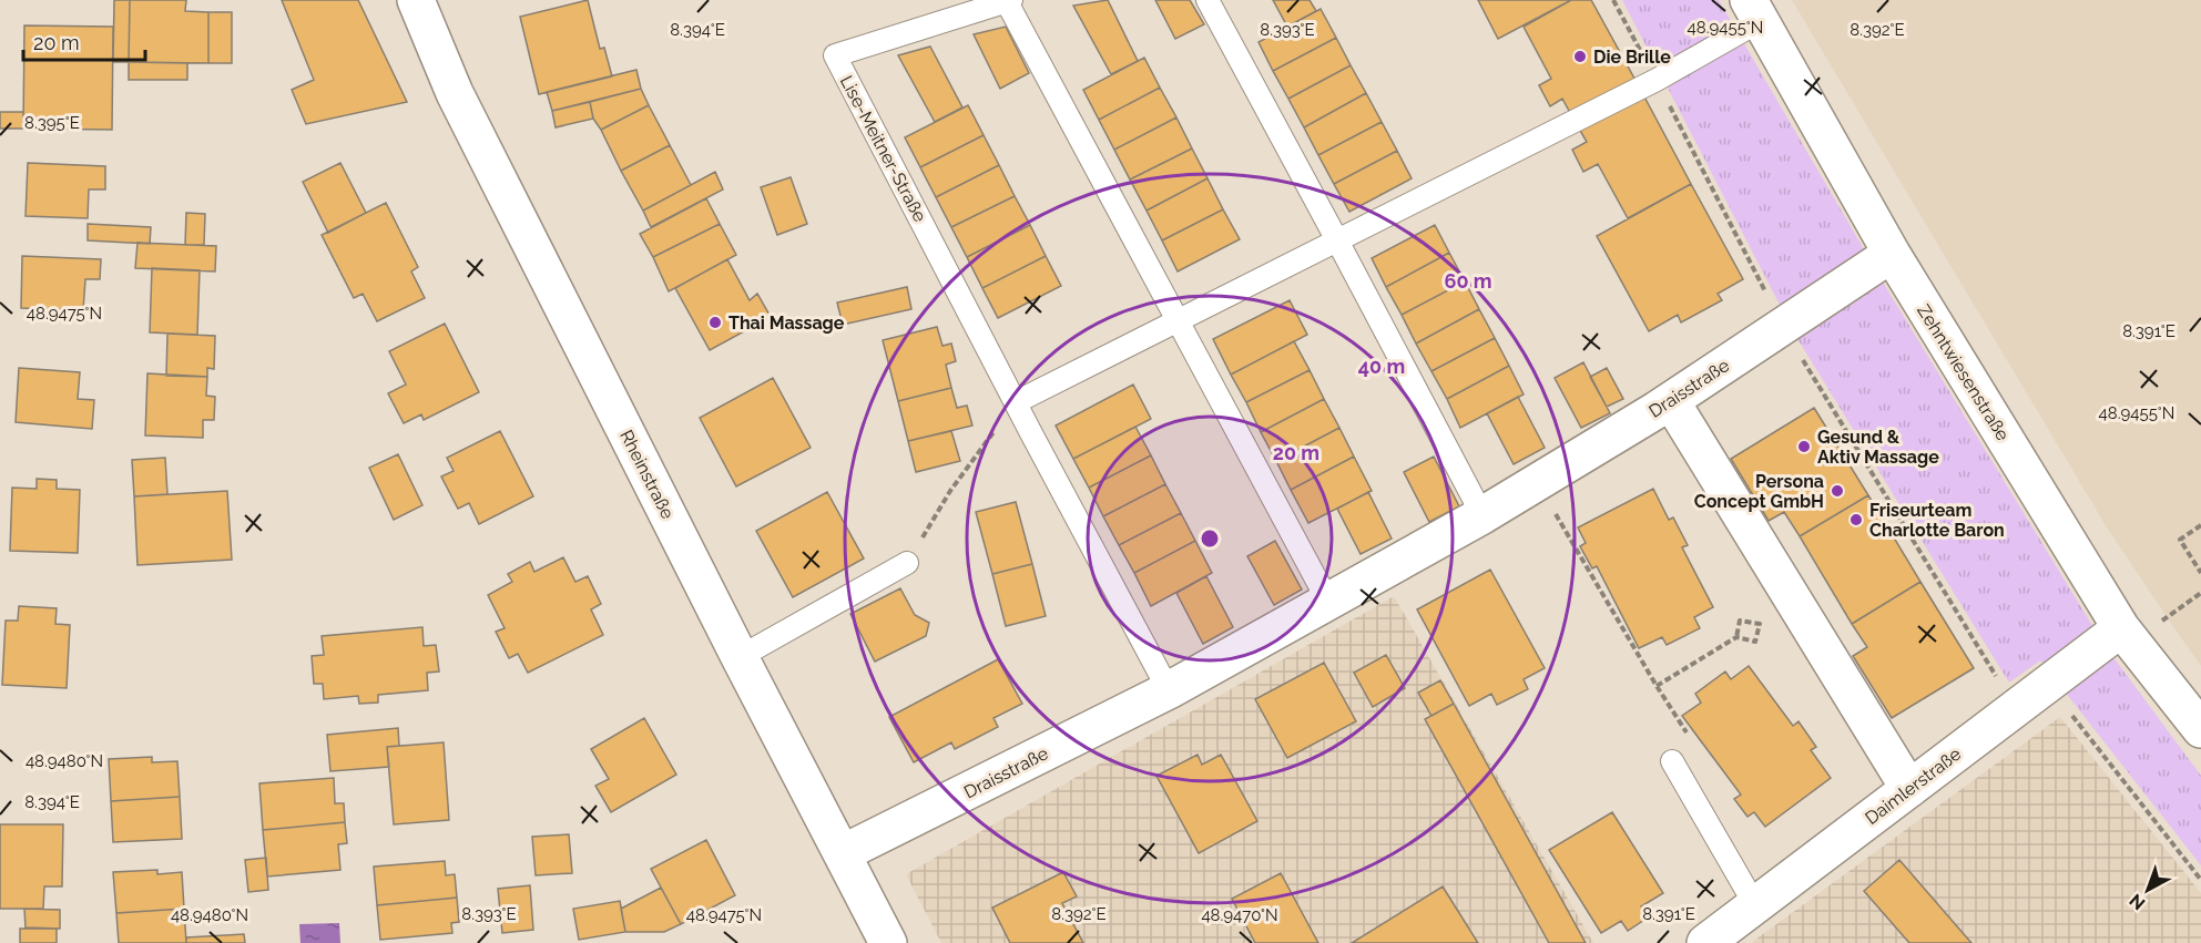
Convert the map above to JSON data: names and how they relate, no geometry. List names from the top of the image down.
{
  "streets": {
    "street": [
      "Zehntwiesenstraße",
      "Draisstraße",
      "Rheinstraße",
      "Daimlerstraße"
    ],
    "lane": ["Lise-Meitner-Straße"]
  },
  "crossings": [
    ["Zehntwiesenstraße", "Draisstraße"],
    ["Zehntwiesenstraße", "Daimlerstraße"],
    ["Draisstraße", "Rheinstraße"]
  ],
  "places": [
    "Die Brille",
    "Thai Massage",
    "Gesund & Aktiv Massage",
    "Persona Concept GmbH",
    "Friseurteam Charlotte Baron"
  ],
  "scale_bar": "20 m",
  "north": "bottom left",
  "coordinates": [
    "48.9455°N",
    "8.394°E",
    "8.393°E",
    "8.392°E",
    "8.395°E",
    "48.9475°N",
    "8.391°E",
    "48.9480°N",
    "48.9470°N"
  ],
  "rings": ["60 m", "40 m", "20 m"]
}
